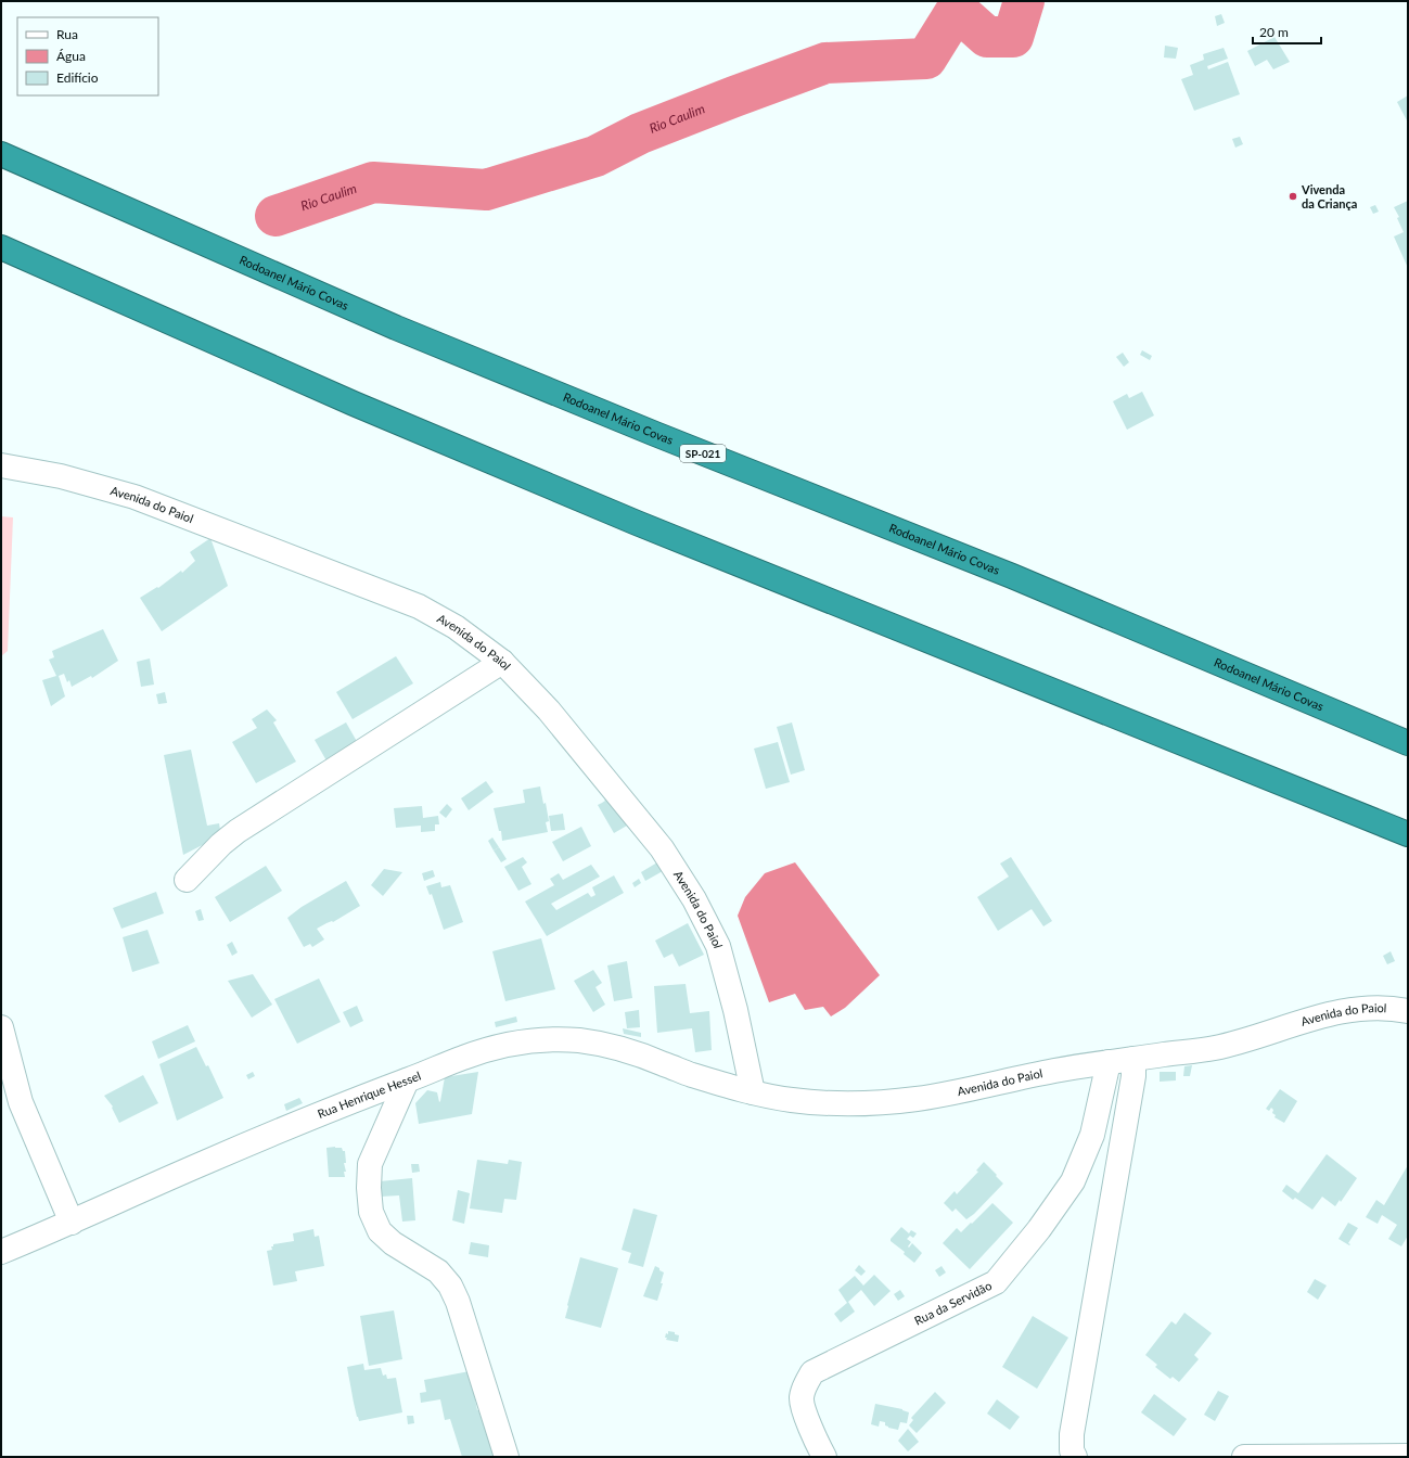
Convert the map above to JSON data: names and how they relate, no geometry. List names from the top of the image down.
{
  "streets": {
    "highway": ["Rodoanel Mário Covas", "SP-021"],
    "street": ["Avenida do Paiol", "Rua Henrique Hessel", "Rua da Servidão"]
  },
  "crossings": [
    ["Avenida do Paiol", "Rua Henrique Hessel"],
    ["Avenida do Paiol", "Rua da Servidão"]
  ],
  "water": ["Rio Caulim"],
  "places": ["Vivenda da Criança"],
  "legend": ["Rua", "Água", "Edifício"],
  "scale_bar": "20 m"
}
